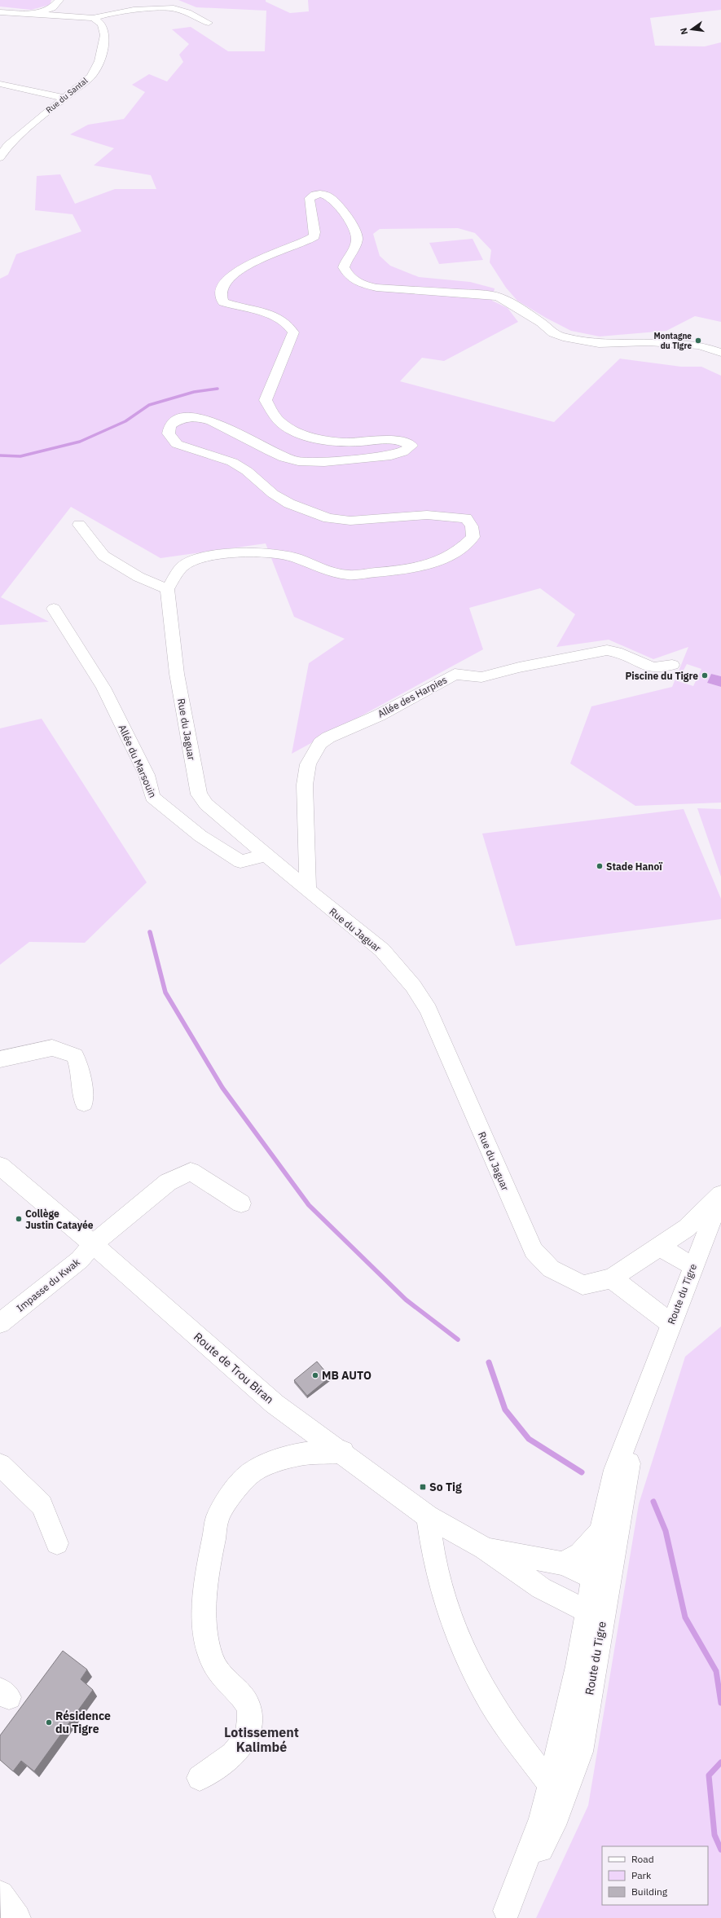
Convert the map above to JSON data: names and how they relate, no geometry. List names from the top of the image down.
{
  "streets": {
    "street": [
      "Rue du Santal",
      "Allée des Harpies",
      "Rue du Jaguar",
      "Allée du Marsouin",
      "Impasse du Kwak",
      "Route du Tigre",
      "Route de Trou Biran"
    ]
  },
  "crossings": [
    ["Allée des Harpies", "Rue du Jaguar"],
    ["Rue du Jaguar", "Allée du Marsouin"],
    ["Rue du Jaguar", "Route du Tigre"],
    ["Impasse du Kwak", "Route de Trou Biran"],
    ["Route du Tigre", "Route de Trou Biran"]
  ],
  "districts": ["Lotissement Kalimbé"],
  "places": {
    "other": [
      "Montagne du Tigre",
      "Piscine du Tigre",
      "Stade Hanoï",
      "Collège Justin Catayée",
      "MB AUTO",
      "Résidence du Tigre"
    ],
    "transit": ["So Tig"]
  },
  "legend": ["Road", "Park", "Building"],
  "north": "left"
}
